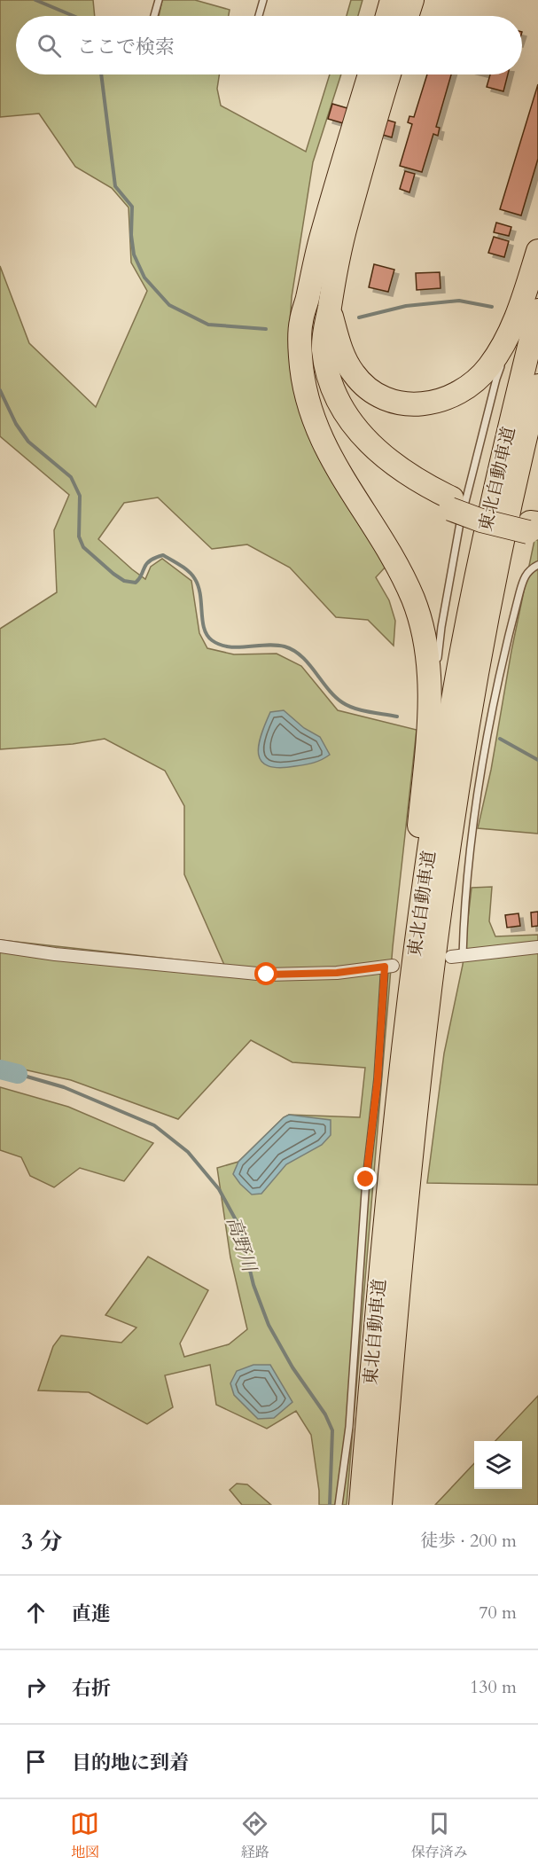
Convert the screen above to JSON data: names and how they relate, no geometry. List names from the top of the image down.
{
  "streets": {
    "highway": ["東北自動車道"]
  },
  "water": ["高野川"],
  "page": {
    "search": "ここで検索",
    "heading": ["3 分", "徒歩 · 200 m"],
    "list": [
      ["直進", "70 m"],
      ["右折", "130 m"],
      "目的地に到着"
    ],
    "nav": ["地図", "経路", "保存済み"]
  }
}
